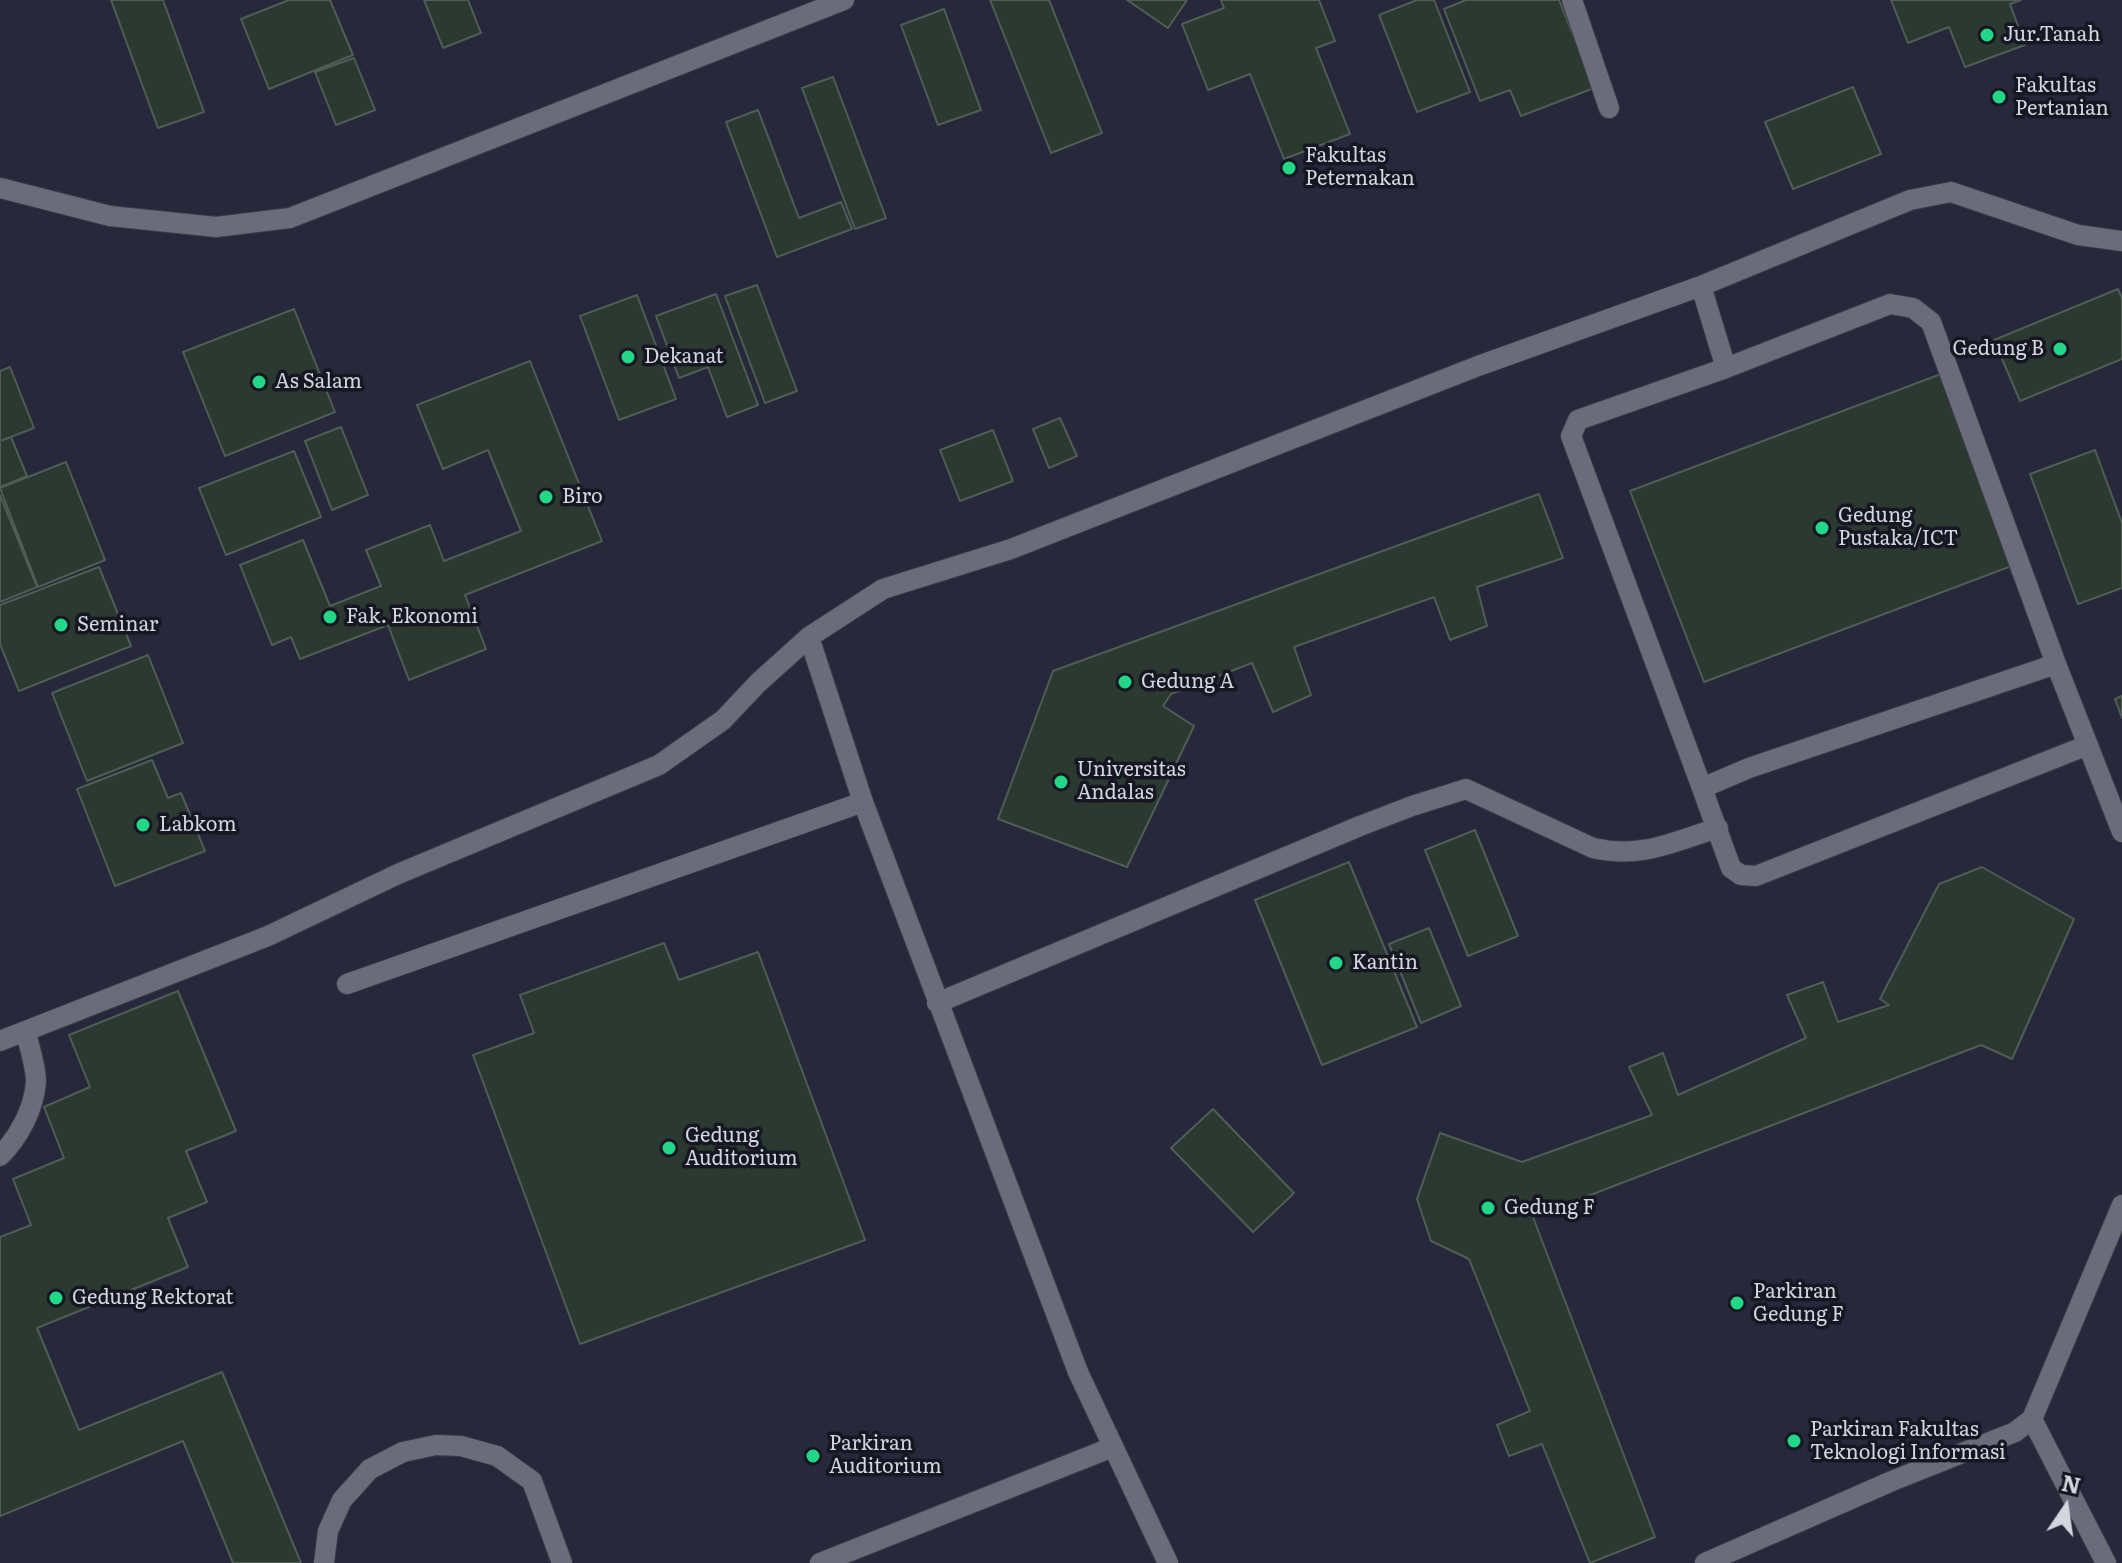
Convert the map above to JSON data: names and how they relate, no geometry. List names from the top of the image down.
{
  "places": [
    "Jur.Tanah",
    "Fakultas Pertanian",
    "Fakultas Peternakan",
    "Gedung B",
    "Dekanat",
    "As Salam",
    "Biro",
    "Gedung Pustaka/ICT",
    "Fak. Ekonomi",
    "Seminar",
    "Gedung A",
    "Universitas Andalas",
    "Labkom",
    "Kantin",
    "Gedung Auditorium",
    "Gedung F",
    "Gedung Rektorat",
    "Parkiran Gedung F",
    "Parkiran Fakultas Teknologi Informasi",
    "Parkiran Auditorium"
  ],
  "north": "top"
}
